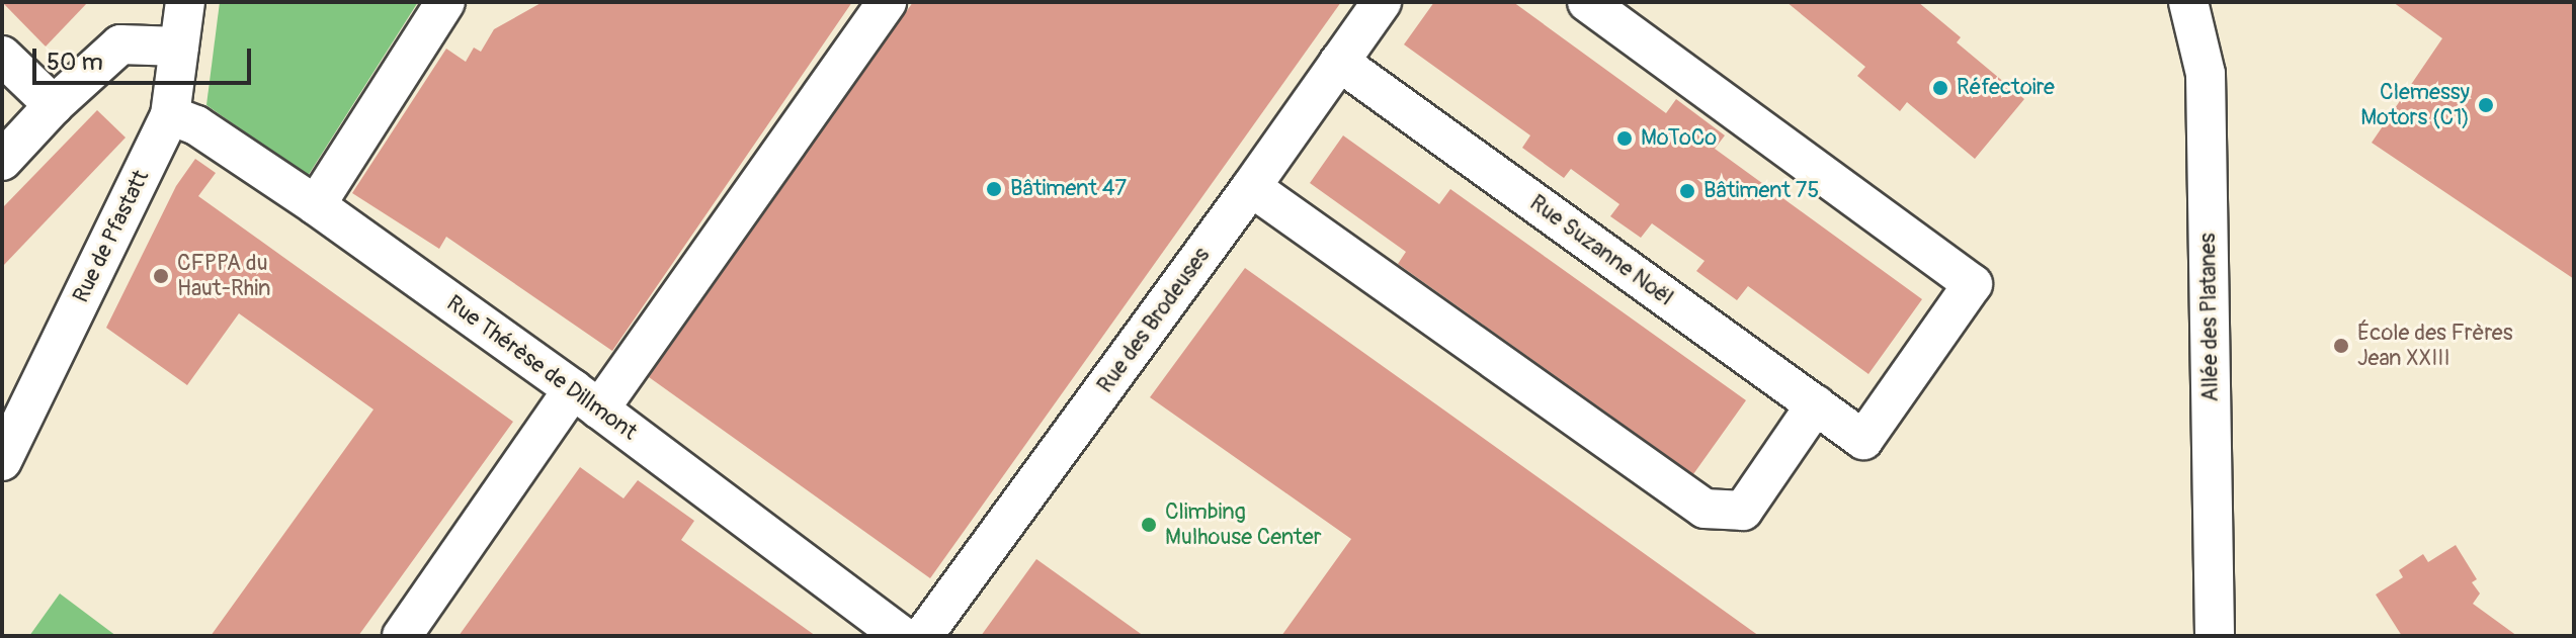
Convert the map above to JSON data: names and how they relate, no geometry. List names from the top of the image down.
{
  "streets": {
    "street": [
      "Rue de Pfastatt",
      "Rue Suzanne Noël",
      "Allée des Platanes",
      "Rue des Brodeuses",
      "Rue Thérèse de Dillmont"
    ]
  },
  "crossings": [
    ["Rue de Pfastatt", "Rue Thérèse de Dillmont"],
    ["Rue Suzanne Noël", "Rue des Brodeuses"]
  ],
  "places": [
    "Réfectoire",
    "Clemessy Motors (C1)",
    "MoToCo",
    "Bâtiment 47",
    "Bâtiment 75",
    "CFPPA du Haut-Rhin",
    "École des Frères Jean XXIII",
    "Climbing Mulhouse Center"
  ],
  "scale_bar": "50 m"
}
